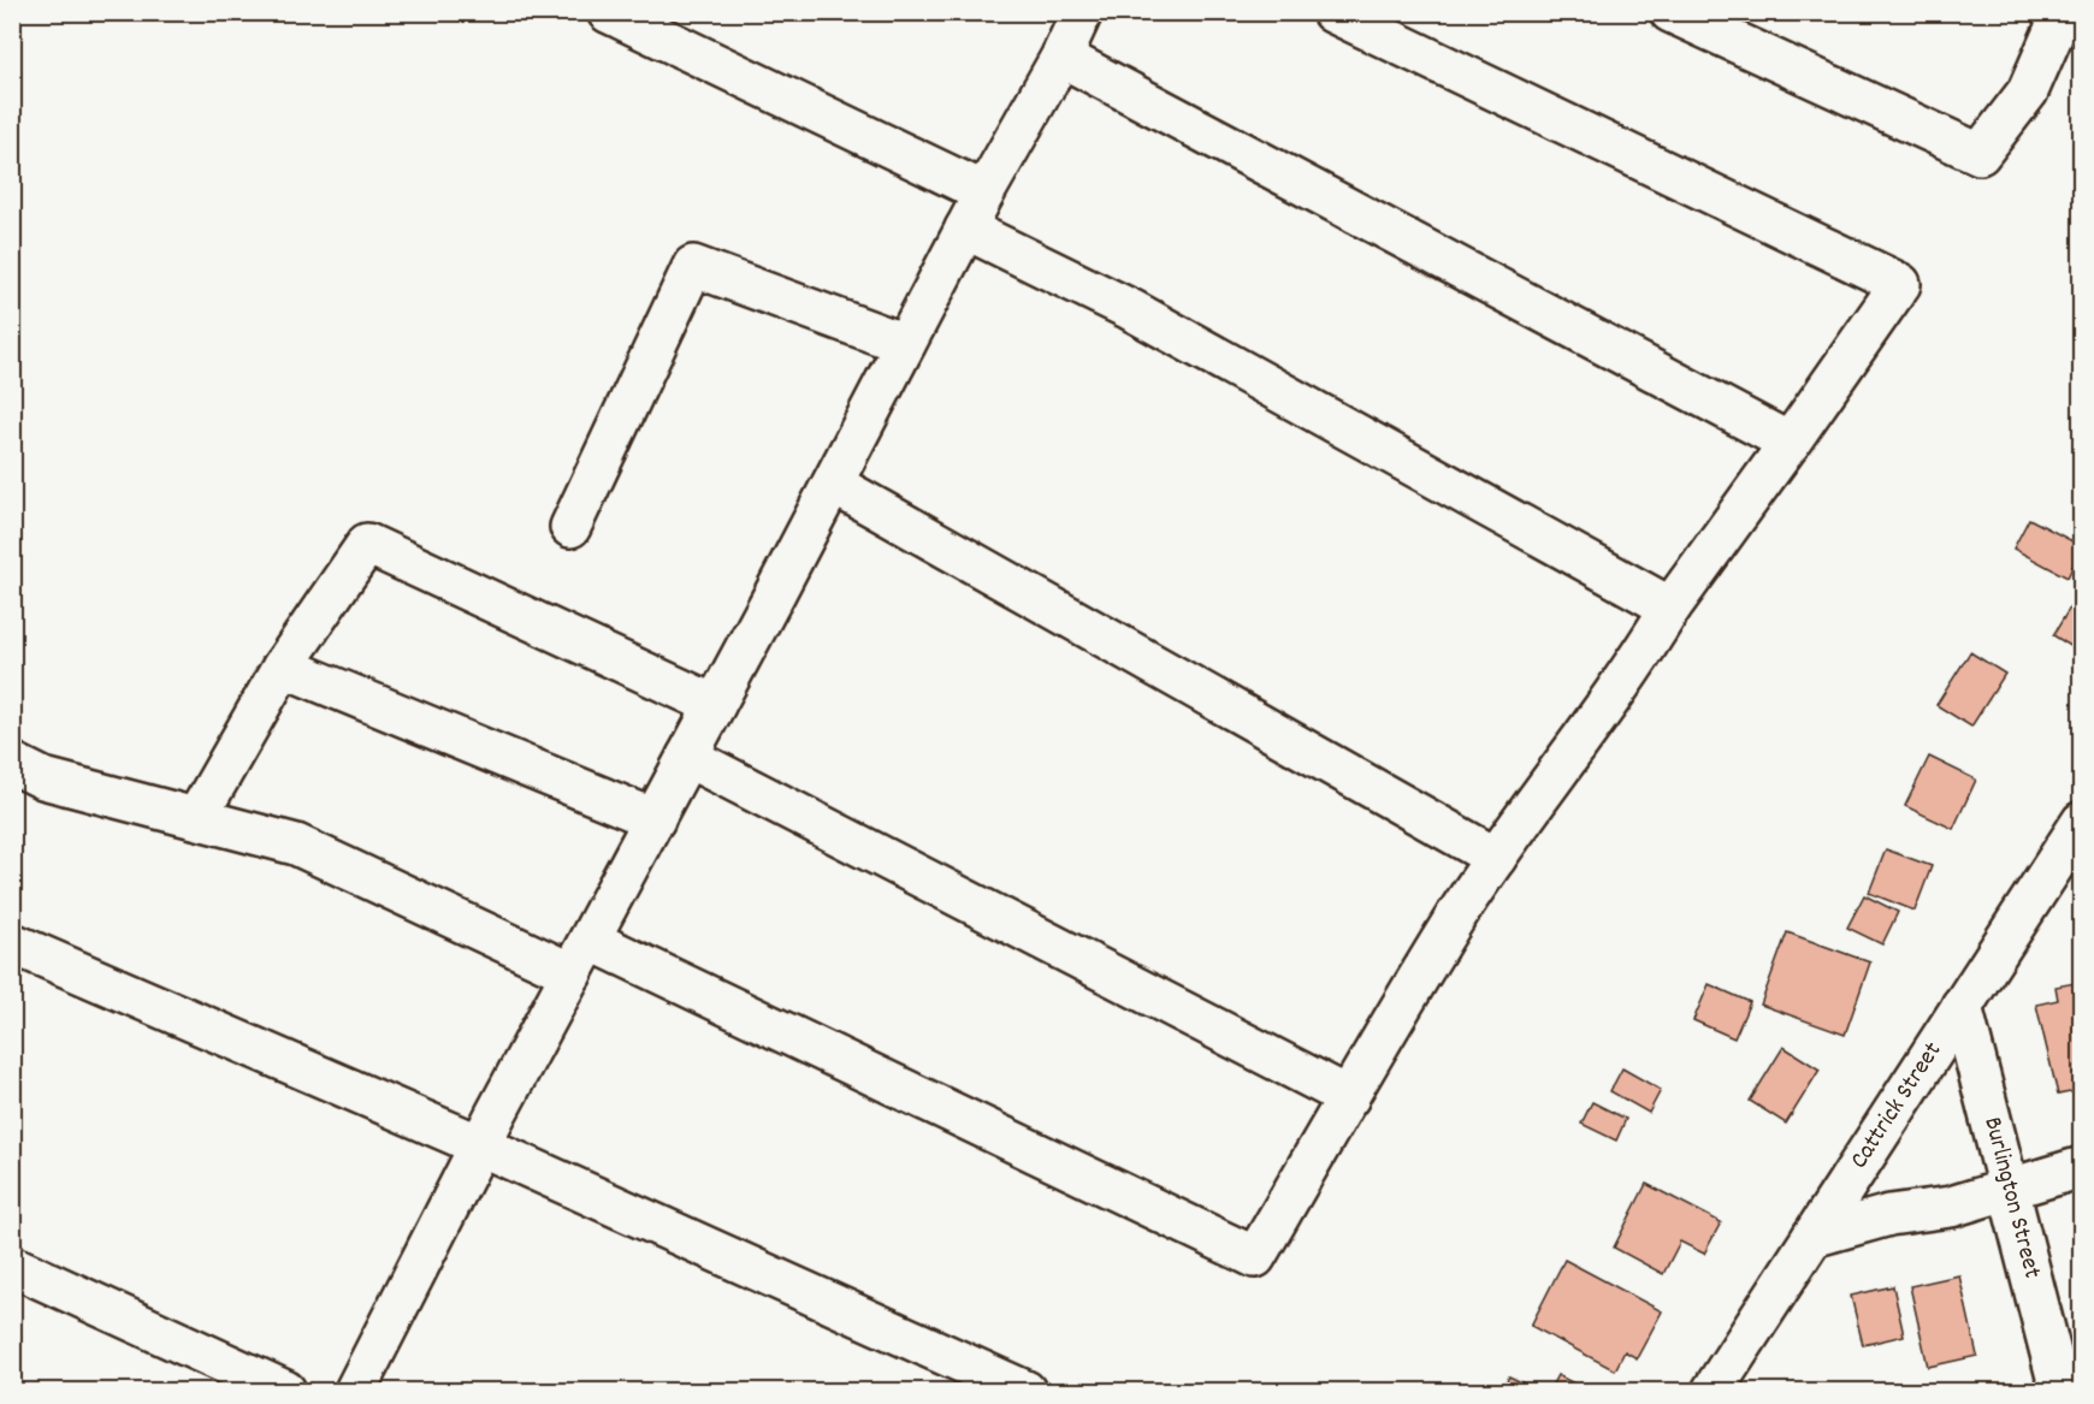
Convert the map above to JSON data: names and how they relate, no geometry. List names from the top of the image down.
{
  "streets": {
    "street": ["Cattrick Street", "Burlington Street"]
  },
  "crossings": [
    ["Cattrick Street", "Burlington Street"]
  ]
}
